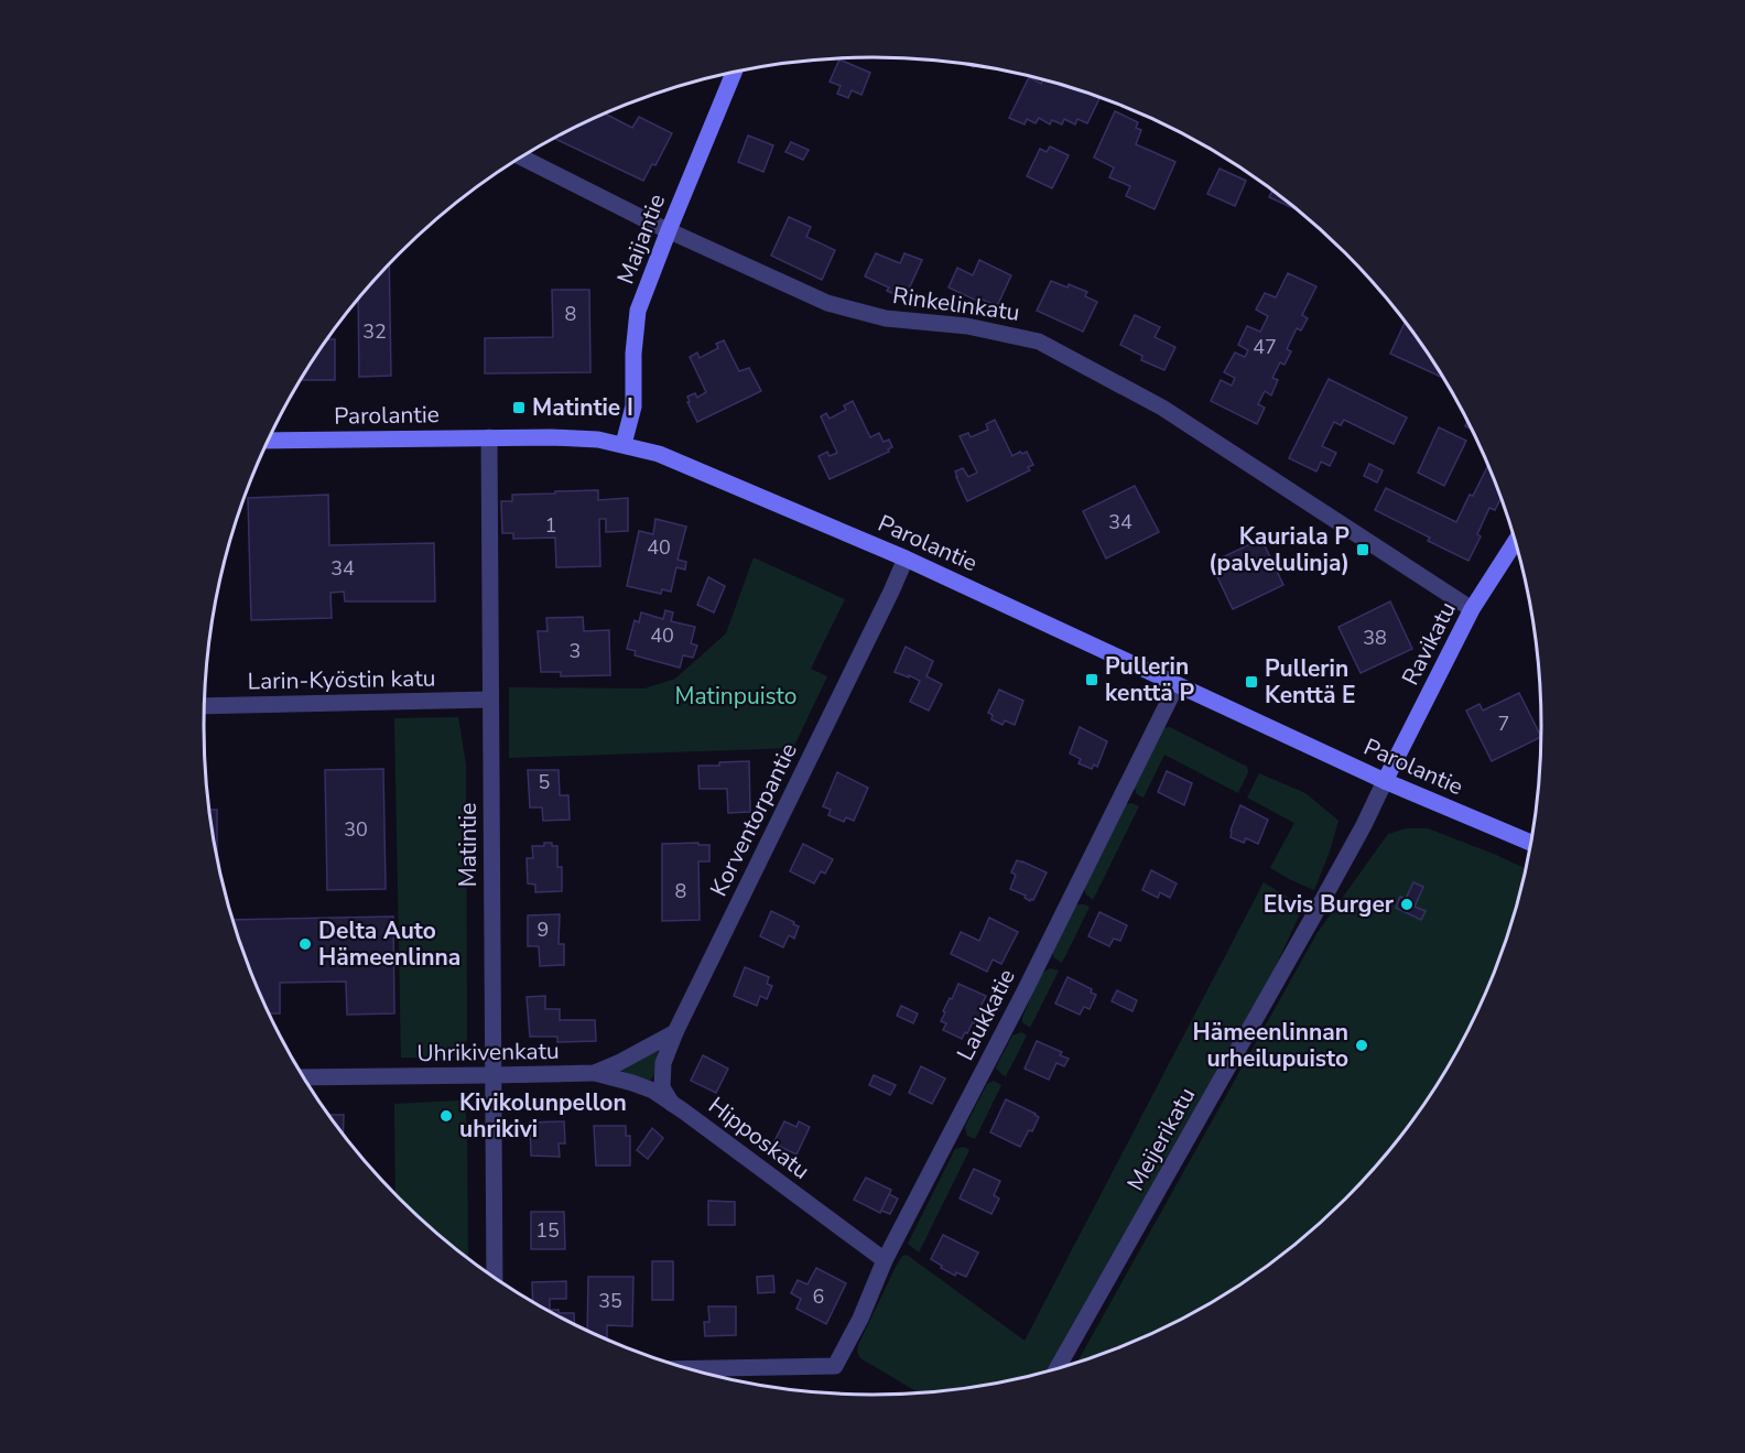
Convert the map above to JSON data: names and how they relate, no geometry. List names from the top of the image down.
{
  "streets": {
    "main road": ["Maijantie", "Parolantie", "Ravikatu"],
    "street": [
      "Rinkelinkatu",
      "Larin-Kyöstin katu",
      "Korventorpantie",
      "Matintie",
      "Laukkatie",
      "Uhrikivenkatu",
      "Hipposkatu",
      "Meijerikatu"
    ]
  },
  "crossings": [
    ["Maijantie", "Rinkelinkatu"],
    ["Maijantie", "Parolantie"],
    ["Rinkelinkatu", "Ravikatu"],
    ["Parolantie", "Ravikatu"],
    ["Parolantie", "Korventorpantie"],
    ["Parolantie", "Matintie"],
    ["Parolantie", "Laukkatie"],
    ["Parolantie", "Meijerikatu"],
    ["Ravikatu", "Meijerikatu"],
    ["Larin-Kyöstin katu", "Matintie"],
    ["Korventorpantie", "Uhrikivenkatu"],
    ["Korventorpantie", "Hipposkatu"],
    ["Matintie", "Uhrikivenkatu"],
    ["Laukkatie", "Hipposkatu"],
    ["Uhrikivenkatu", "Hipposkatu"]
  ],
  "parks": ["Matinpuisto"],
  "places": {
    "transit": [
      "Matintie I",
      "Kauriala P (palvelulinja)",
      "Pullerin kenttä P",
      "Pullerin Kenttä E"
    ],
    "other": [
      "Elvis Burger",
      "Delta Auto Hämeenlinna",
      "Hämeenlinnan urheilupuisto",
      "Kivikolunpellon uhrikivi"
    ]
  },
  "house_numbers": [
    "8",
    "32",
    "47",
    "34",
    "1",
    "40",
    "34",
    "40",
    "38",
    "3",
    "7",
    "5",
    "30",
    "8",
    "9",
    "15",
    "6",
    "35"
  ]
}
